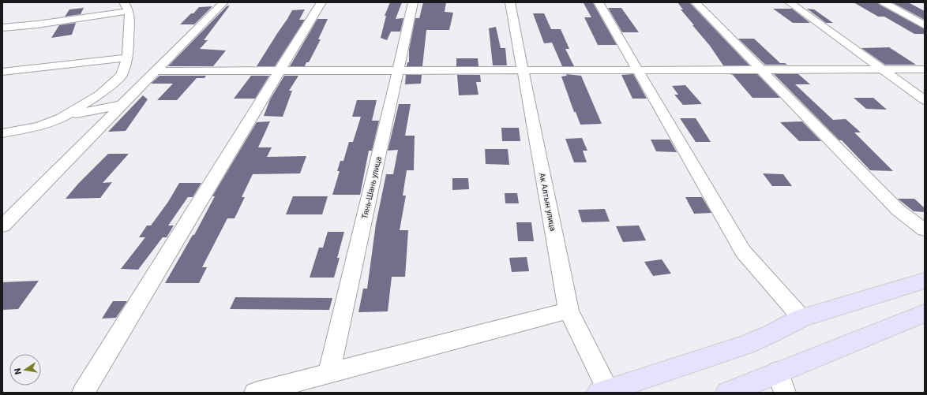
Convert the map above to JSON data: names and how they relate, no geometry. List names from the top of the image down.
{
  "streets": {
    "street": ["Тянь-Шань улица", "Ак Алтын улица"]
  },
  "north": "left"
}
